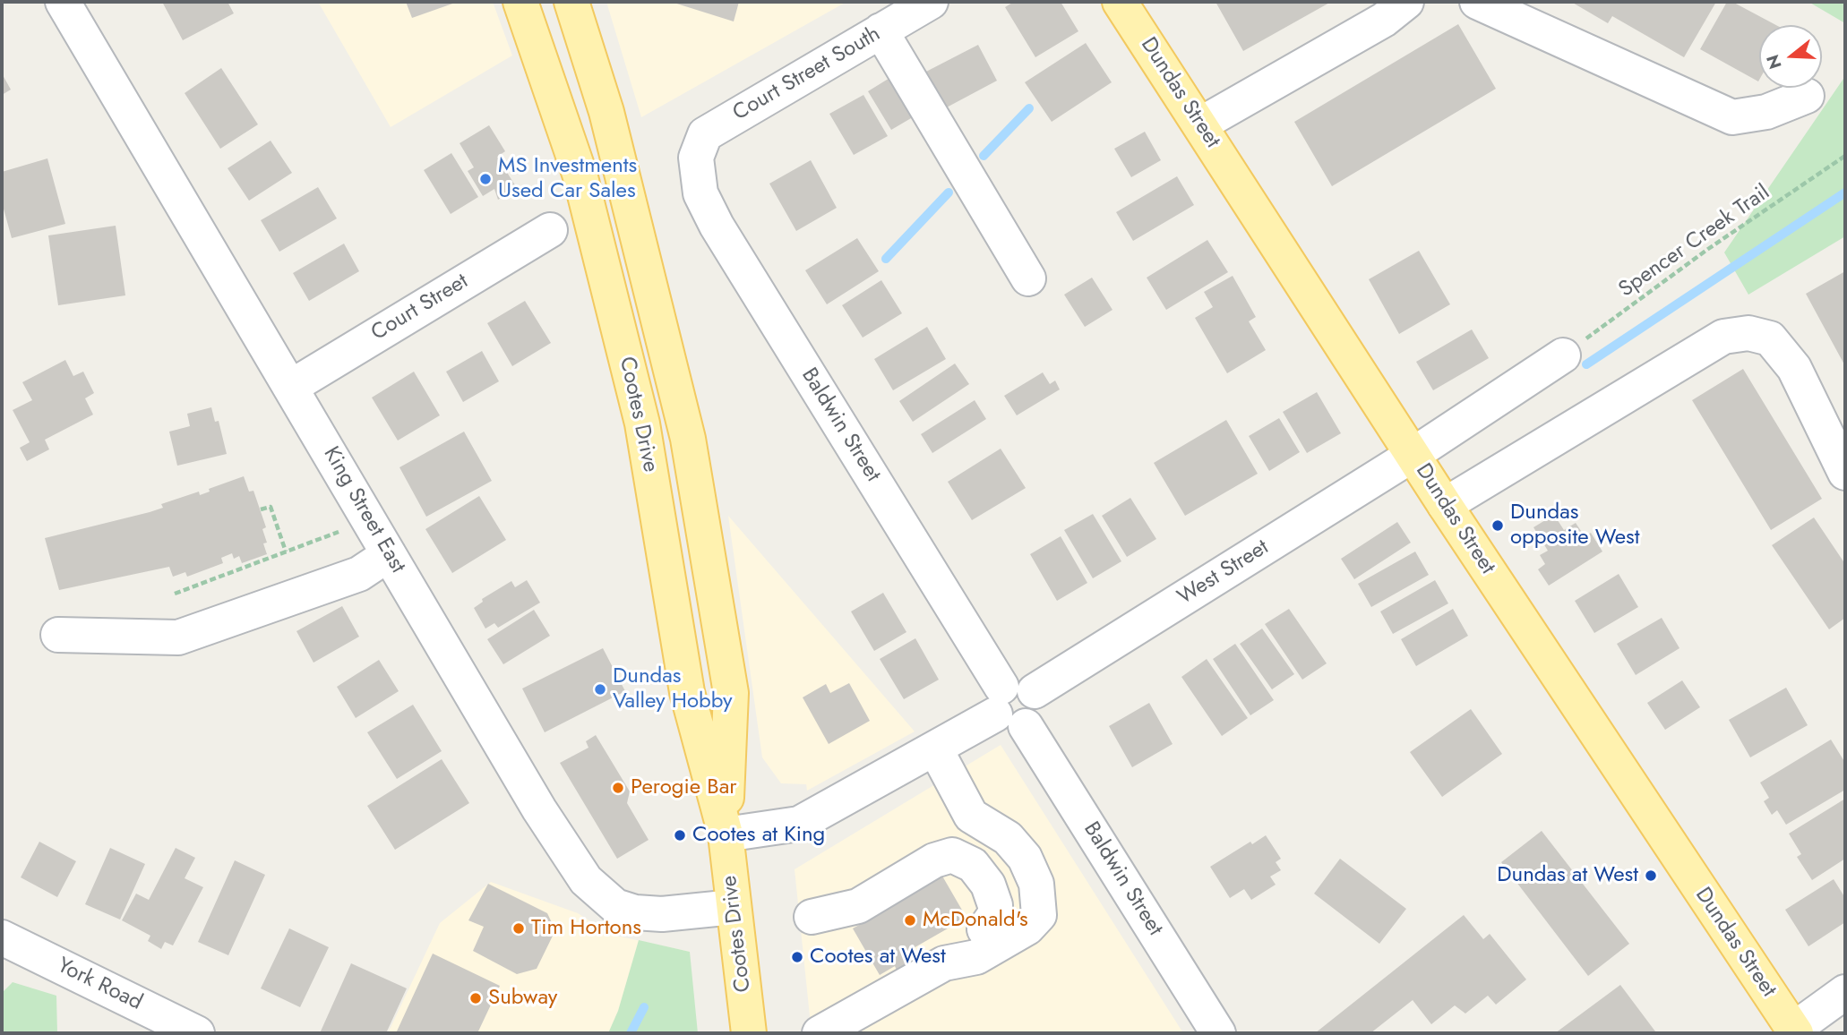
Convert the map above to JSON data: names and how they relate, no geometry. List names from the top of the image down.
{
  "streets": {
    "main road": ["Dundas Street", "Cootes Drive"],
    "street": [
      "Court Street South",
      "Court Street",
      "Baldwin Street",
      "King Street East",
      "West Street",
      "York Road"
    ],
    "path": ["Spencer Creek Trail"]
  },
  "crossings": [
    ["Court Street South", "Baldwin Street"],
    ["Dundas Street", "West Street"],
    ["Spencer Creek Trail", "West Street"],
    ["Court Street", "King Street East"],
    ["Cootes Drive", "King Street East"],
    ["Cootes Drive", "West Street"],
    ["Baldwin Street", "West Street"]
  ],
  "places": [
    "MS Investments Used Car Sales",
    "Dundas opposite West",
    "Dundas Valley Hobby",
    "Perogie Bar",
    "Cootes at King",
    "Dundas at West",
    "McDonald's",
    "Tim Hortons",
    "Cootes at West",
    "Subway"
  ],
  "north": "left"
}
